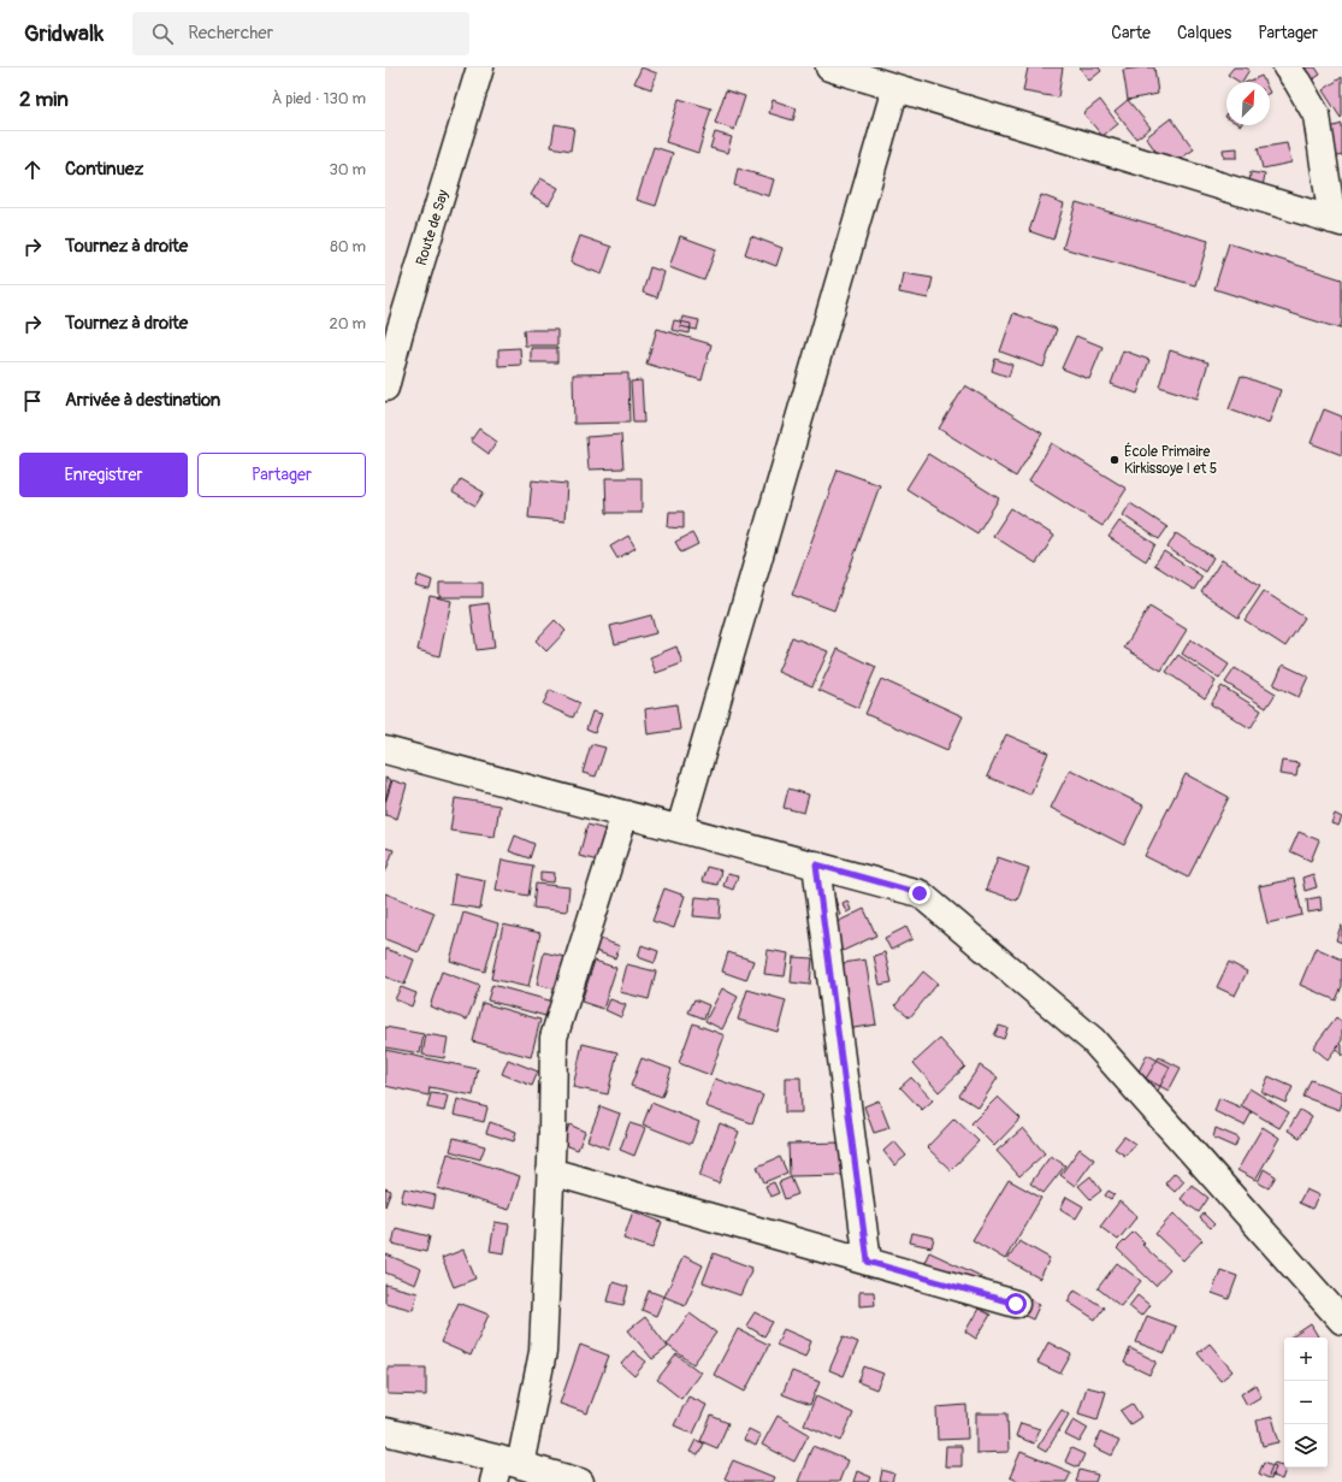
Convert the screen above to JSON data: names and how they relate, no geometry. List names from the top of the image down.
{
  "streets": {
    "street": ["Route de Say"]
  },
  "places": ["École Primaire Kirkissoye I et 5"],
  "north": "top right",
  "page": {
    "header": "Gridwalk",
    "search": "Rechercher",
    "nav": ["Carte", "Calques", "Partager"],
    "heading": ["2 min", "À pied · 130 m"],
    "list": [
      ["Continuez", "30 m"],
      ["Tournez à droite", "80 m"],
      ["Tournez à droite", "20 m"],
      "Arrivée à destination"
    ],
    "buttons": ["Enregistrer", "Partager"],
    "map_buttons": ["+", "−"]
  }
}
